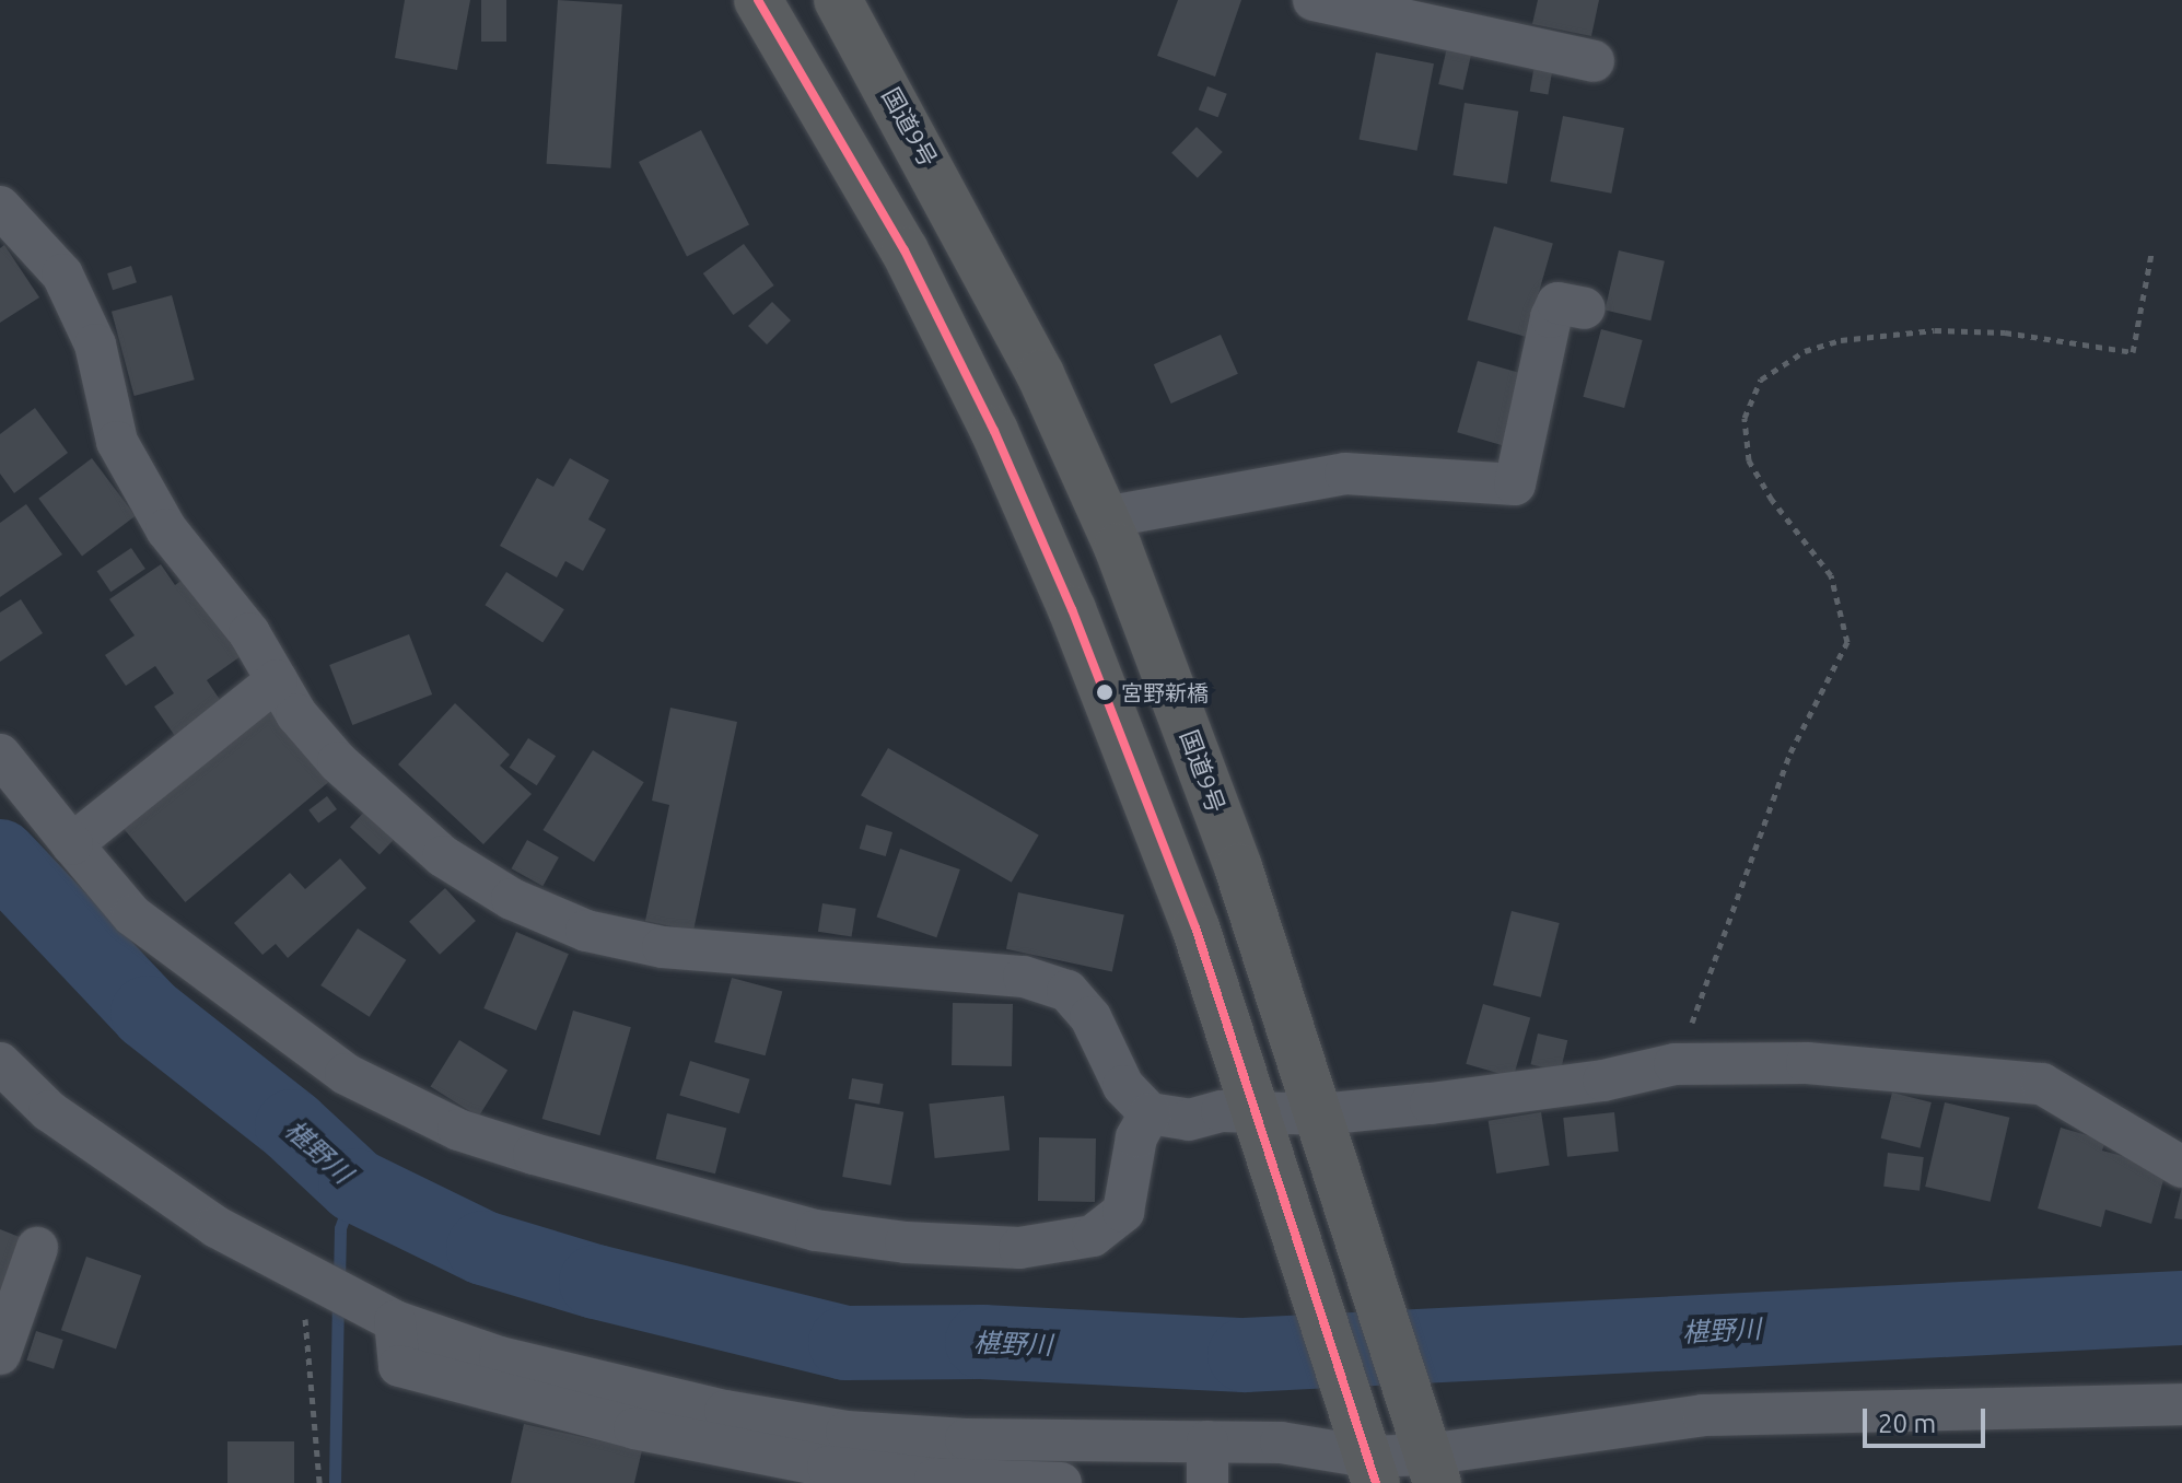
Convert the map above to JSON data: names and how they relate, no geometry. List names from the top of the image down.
{
  "streets": {
    "highway": ["国道9号"]
  },
  "water": ["椹野川"],
  "places": ["宮野新橋"],
  "scale_bar": "20 m"
}
